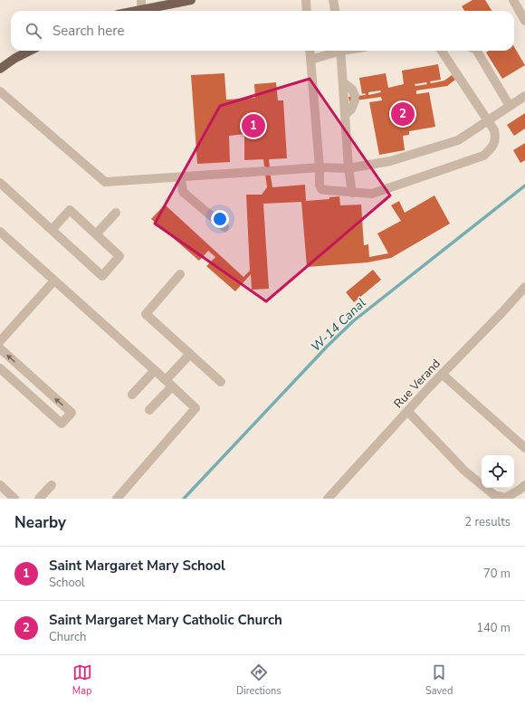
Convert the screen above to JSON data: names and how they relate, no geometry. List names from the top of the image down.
{
  "streets": {
    "street": ["Rue Verand"]
  },
  "water": ["W-14 Canal"],
  "page": {
    "search": "Search here",
    "pins": ["2", "1"],
    "heading": ["Nearby", "2 results"],
    "list": [
      {
        "mark": "1",
        "name": "Saint Margaret Mary School",
        "note": "School",
        "value": "70 m"
      },
      {
        "mark": "2",
        "name": "Saint Margaret Mary Catholic Church",
        "note": "Church",
        "value": "140 m"
      }
    ],
    "nav": ["Map", "Directions", "Saved"]
  }
}
